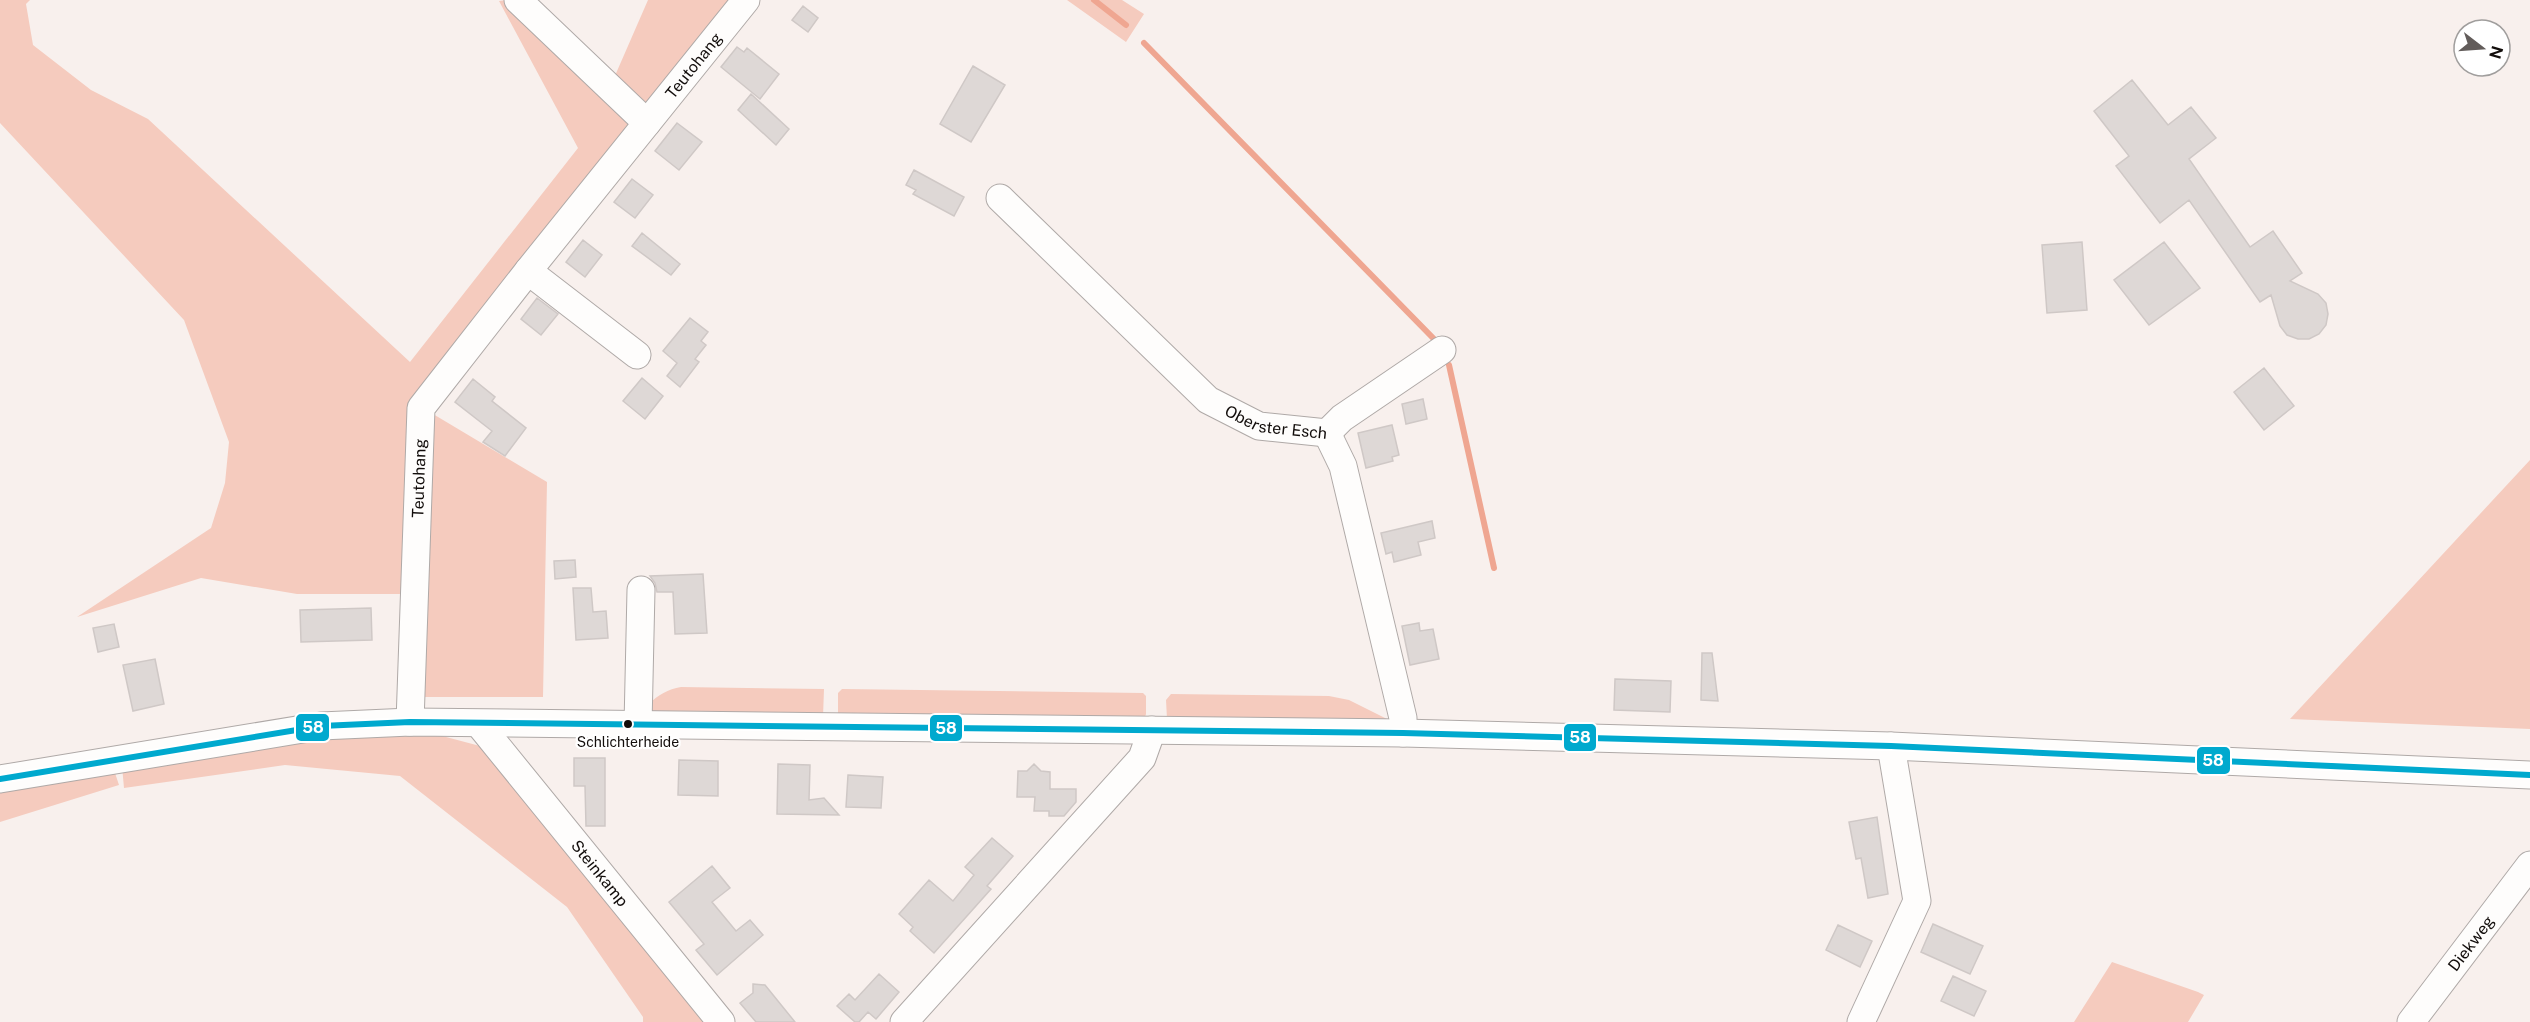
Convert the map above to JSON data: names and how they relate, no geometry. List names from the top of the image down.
{
  "streets": {
    "street": [
      "Teutohang",
      "Oberster Esch",
      "Steinkamp",
      "Diekweg"
    ]
  },
  "places": ["Schlichterheide"],
  "lines": ["transit line 58"],
  "north": "right"
}
